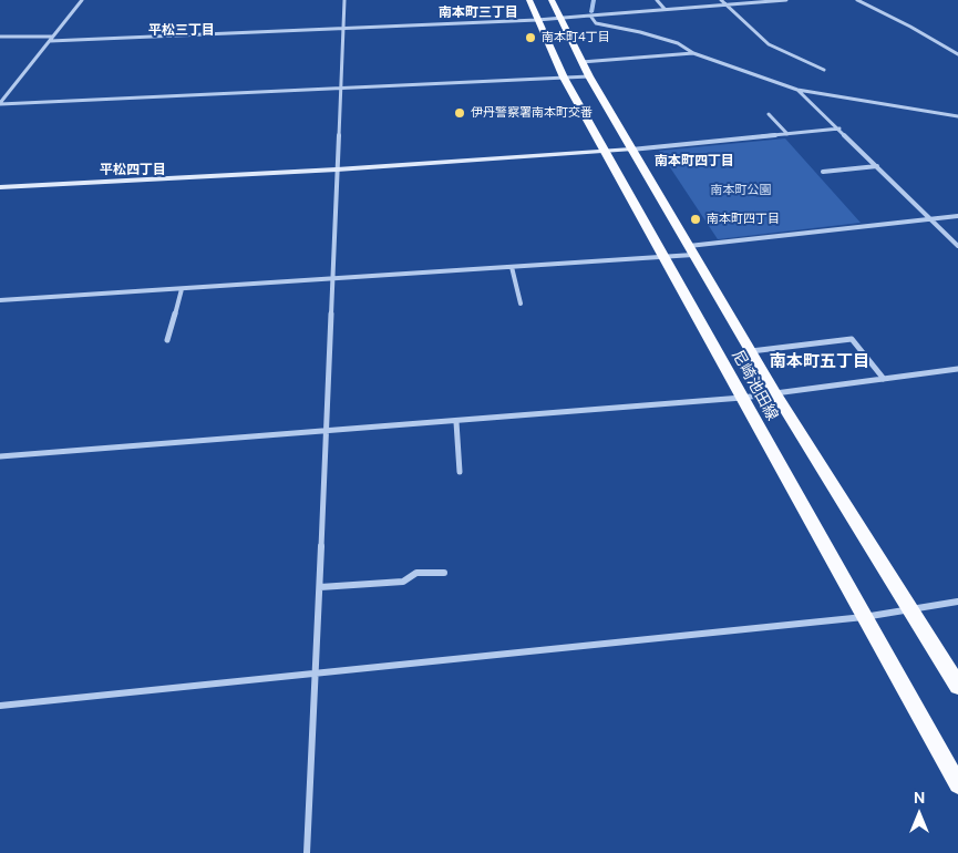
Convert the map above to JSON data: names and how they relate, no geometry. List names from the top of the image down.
{
  "streets": {
    "main road": ["尼崎池田線"]
  },
  "districts": [
    "南本町三丁目",
    "平松三丁目",
    "南本町四丁目",
    "平松四丁目",
    "南本町五丁目"
  ],
  "parks": ["南本町公園"],
  "places": ["南本町4丁目", "伊丹警察署南本町交番", "南本町四丁目"],
  "north": "top"
}
